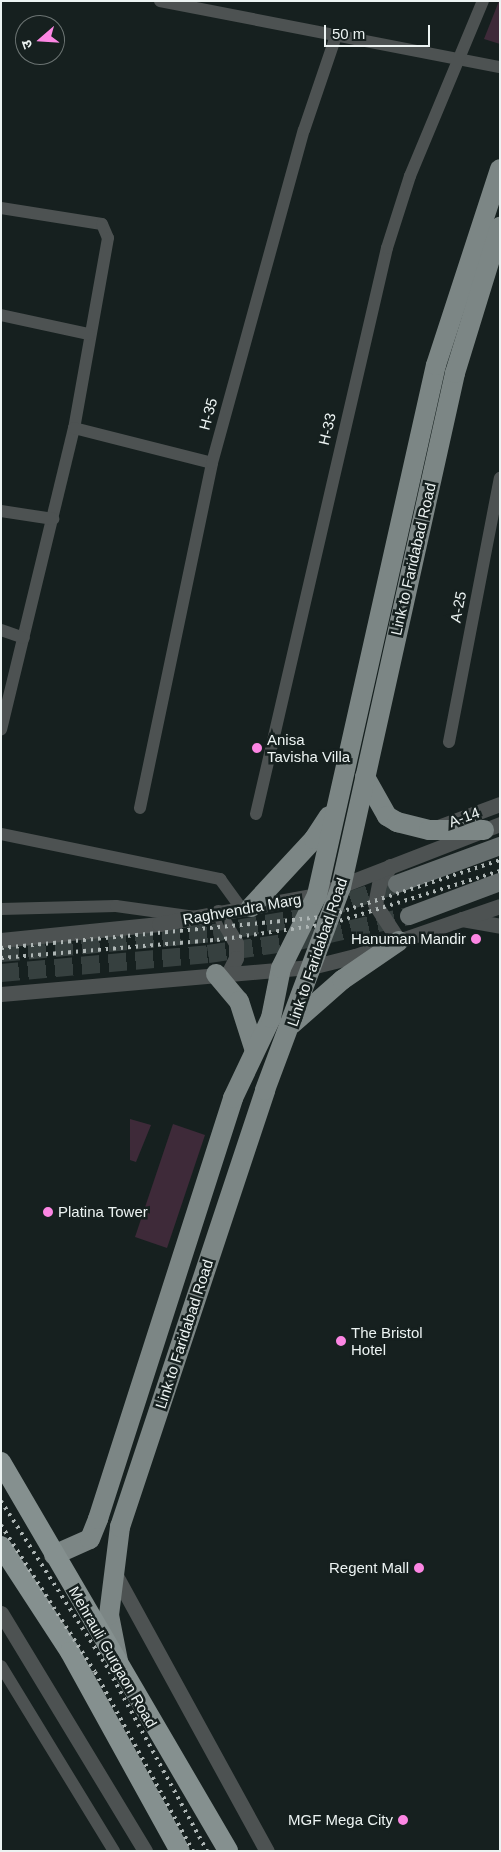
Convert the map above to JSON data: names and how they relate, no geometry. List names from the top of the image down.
{
  "streets": {
    "highway": ["Mehrauli Gurgaon Road"],
    "main road": ["Link to Faridabad Road"],
    "street": [
      "H-35",
      "H-33",
      "A-25",
      "A-14",
      "Raghvendra Marg"
    ]
  },
  "crossings": [
    ["Link to Faridabad Road", "Raghvendra Marg"],
    ["Link to Faridabad Road", "Mehrauli Gurgaon Road"]
  ],
  "places": [
    "Anisa Tavisha Villa",
    "Hanuman Mandir",
    "Platina Tower",
    "The Bristol Hotel",
    "Regent Mall",
    "MGF Mega City"
  ],
  "scale_bar": "50 m",
  "north": "left"
}
